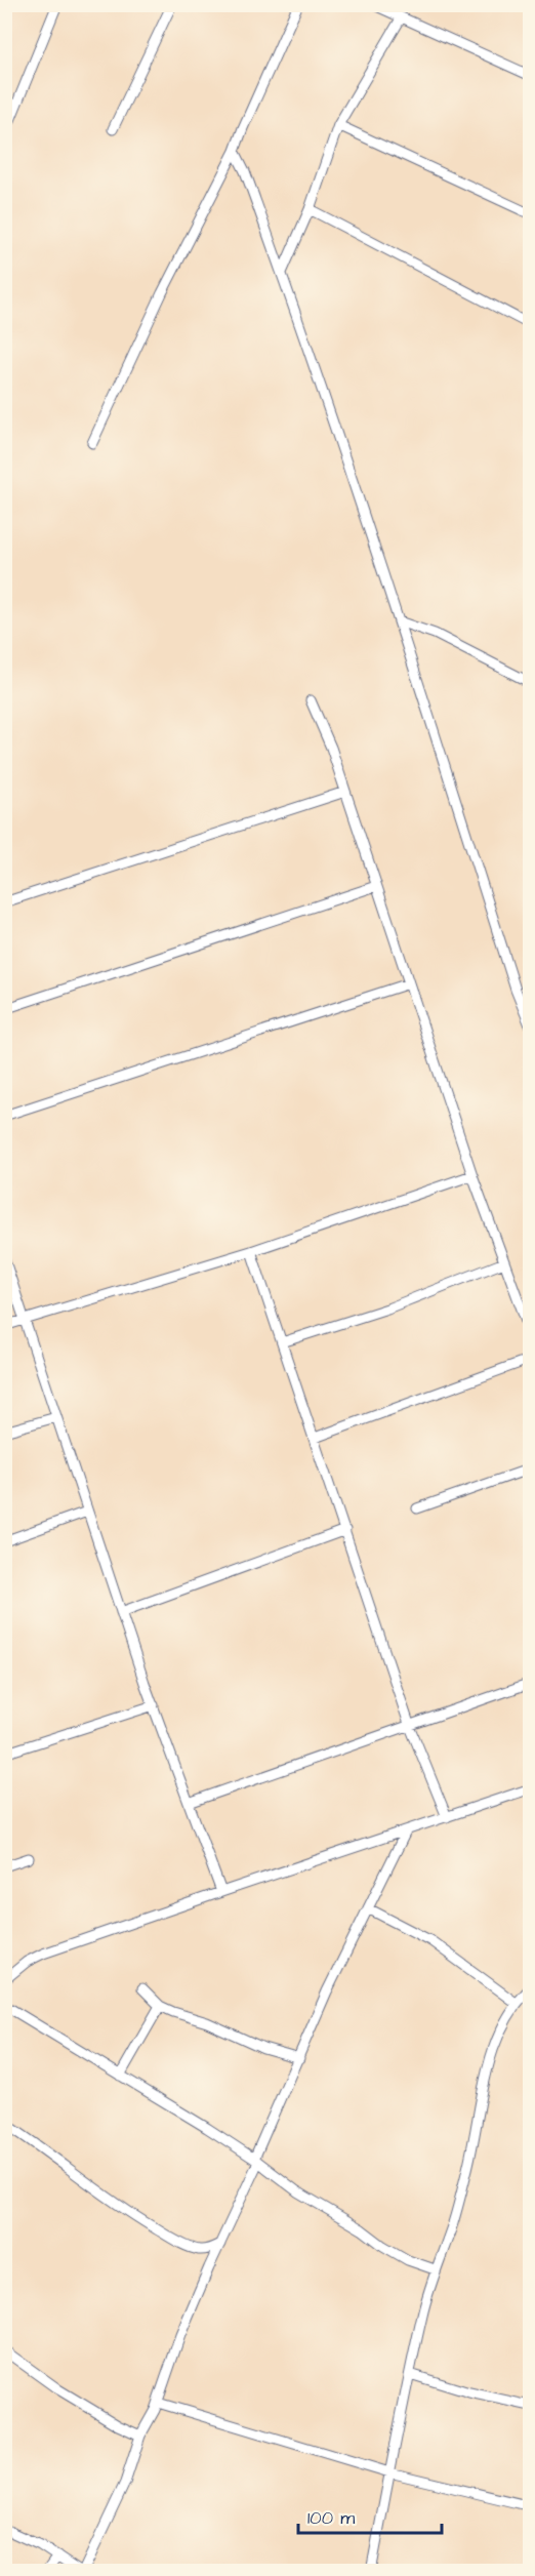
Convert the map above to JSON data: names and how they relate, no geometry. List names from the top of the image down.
{
  "scale_bar": "100 m"
}
